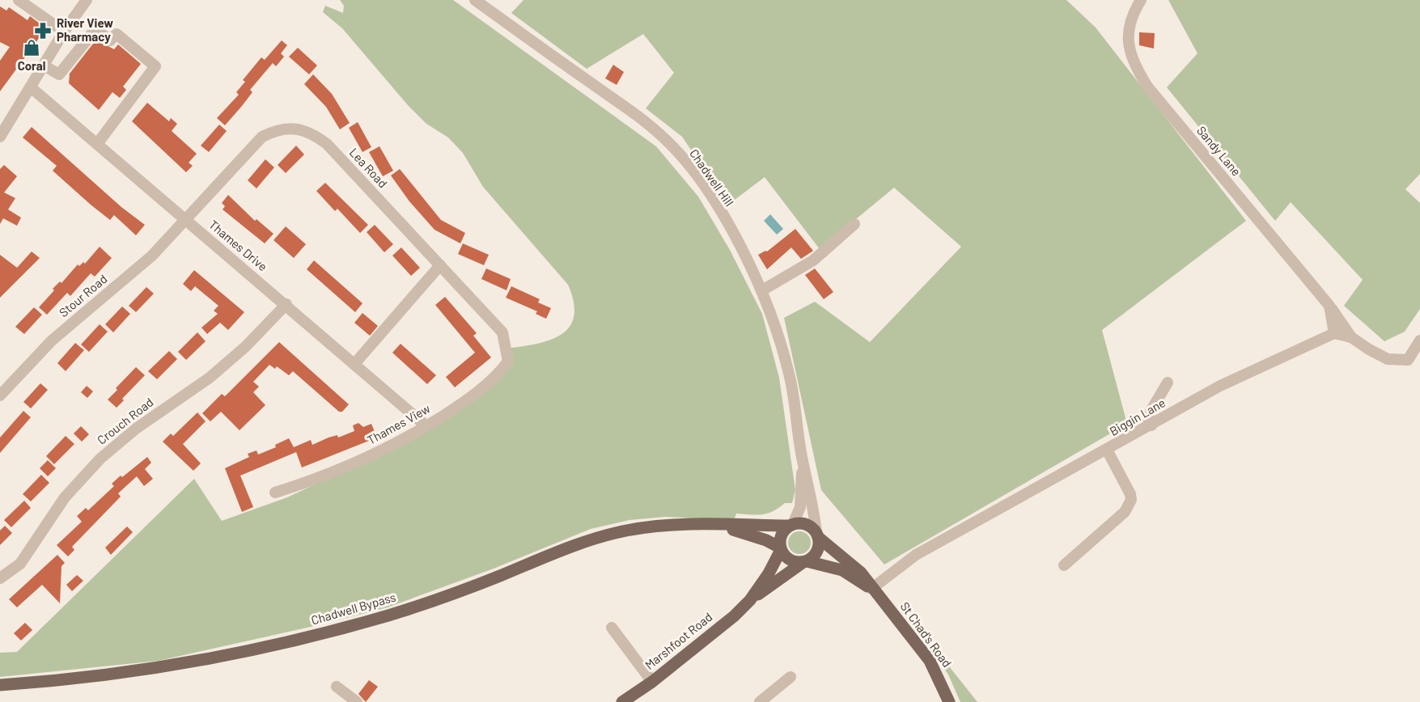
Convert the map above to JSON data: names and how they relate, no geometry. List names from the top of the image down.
{
  "streets": {
    "main road": ["Chadwell Bypass", "St Chad's Road", "Marshfoot Road"],
    "street": [
      "Sandy Lane",
      "Lea Road",
      "Chadwell Hill",
      "Thames Drive",
      "Stour Road",
      "Biggin Lane",
      "Crouch Road",
      "Thames View"
    ]
  },
  "crossings": [
    ["Lea Road", "Thames Drive"],
    ["Lea Road", "Stour Road"],
    ["Lea Road", "Thames View"],
    ["Chadwell Hill", "Chadwell Bypass"],
    ["Chadwell Hill", "St Chad's Road"],
    ["Chadwell Hill", "Marshfoot Road"],
    ["Thames Drive", "Stour Road"],
    ["Thames Drive", "Crouch Road"],
    ["Thames Drive", "Thames View"],
    ["Biggin Lane", "St Chad's Road"],
    ["Chadwell Bypass", "St Chad's Road"],
    ["Chadwell Bypass", "Marshfoot Road"],
    ["St Chad's Road", "Marshfoot Road"]
  ],
  "places": {
    "pharmacy": ["River View Pharmacy"],
    "shop": ["Coral"]
  }
}
